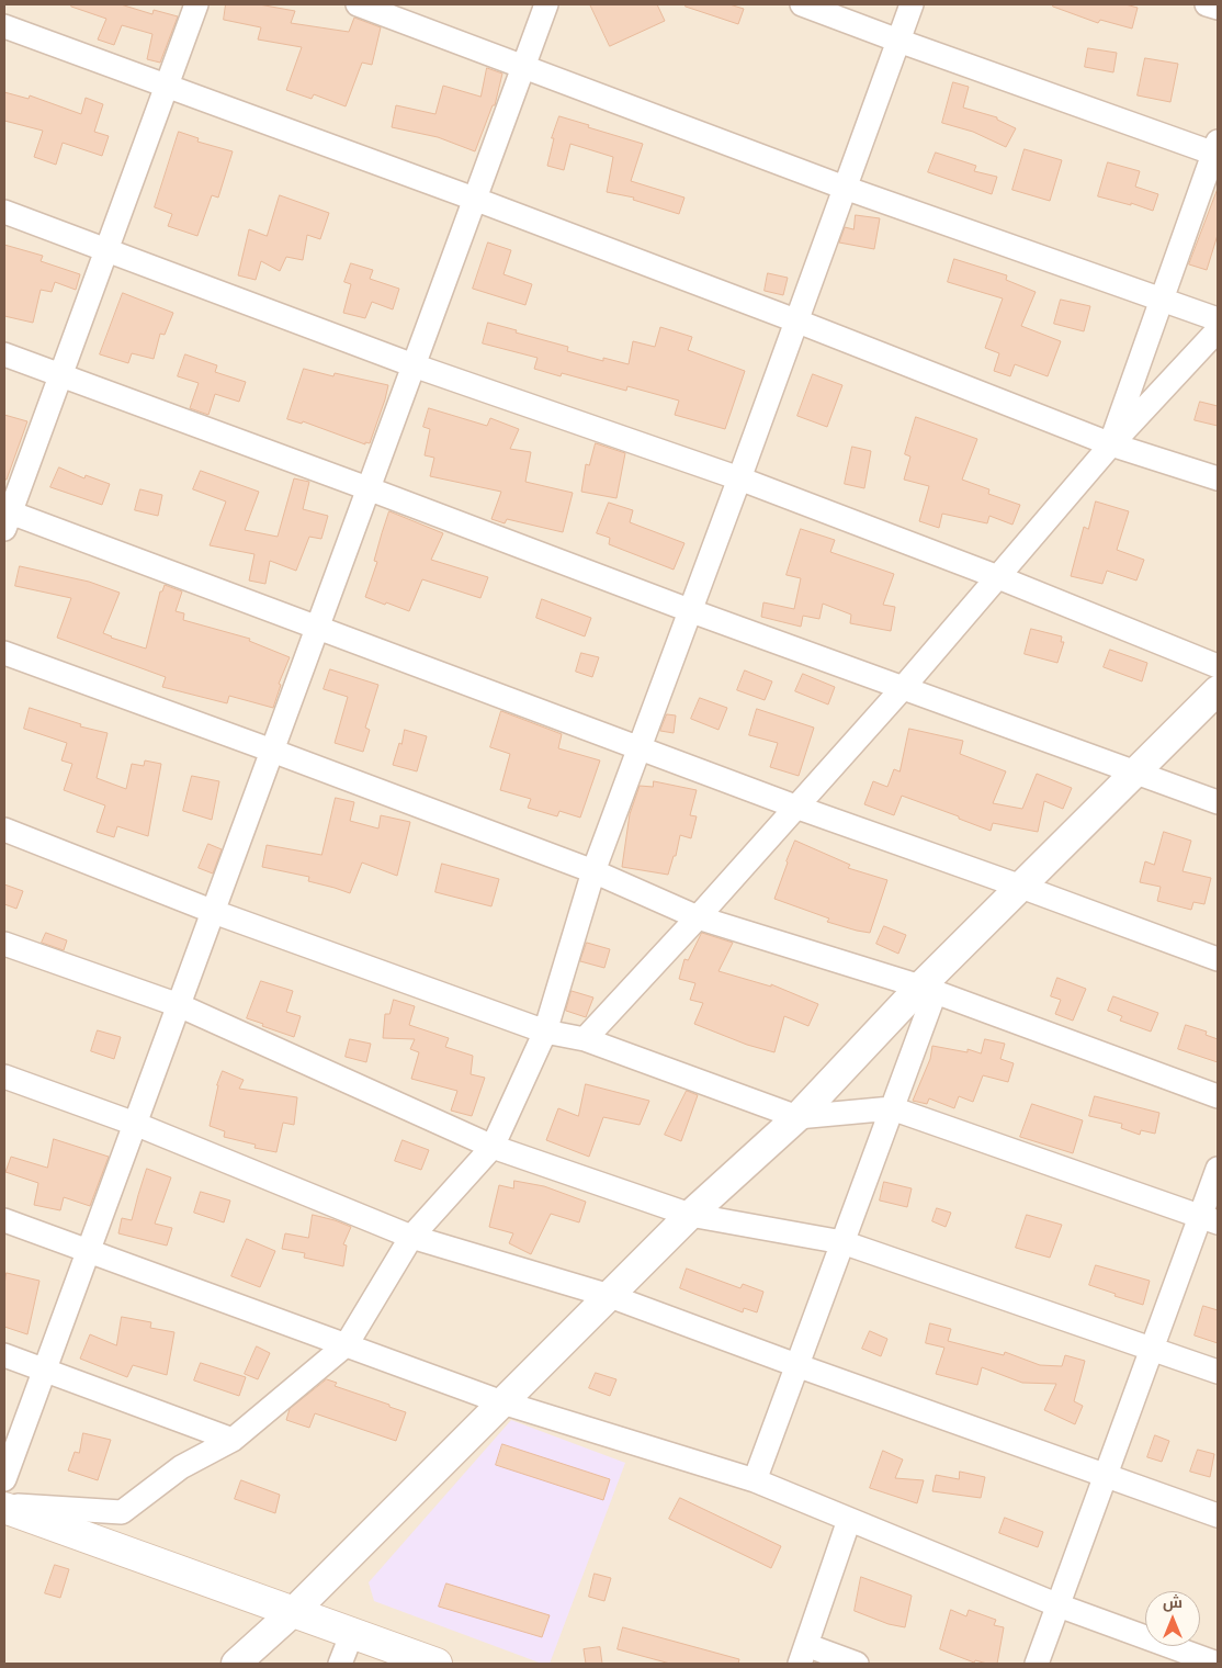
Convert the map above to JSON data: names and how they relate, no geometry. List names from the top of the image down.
{
  "north": "top"
}
